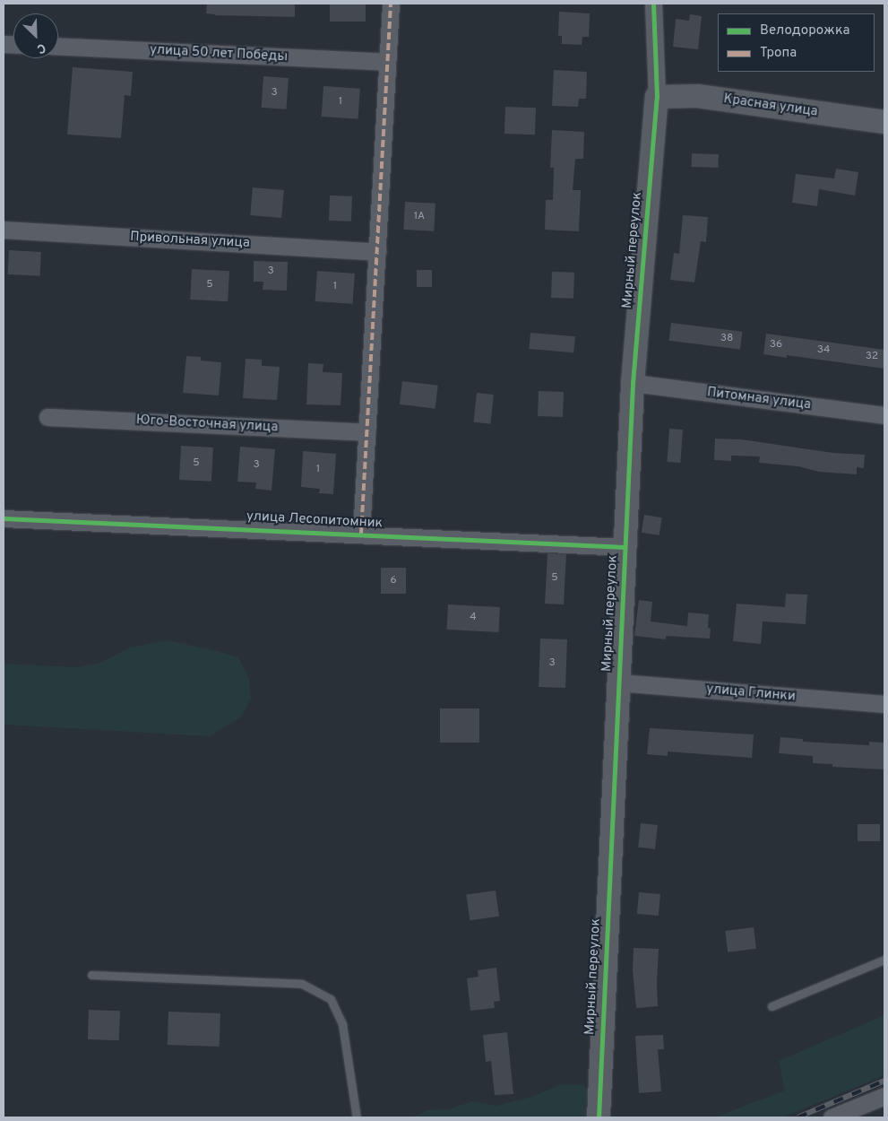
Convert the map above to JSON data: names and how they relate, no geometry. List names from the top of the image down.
{
  "streets": {
    "street": [
      "улица 50 лет Победы",
      "Красная улица",
      "Привольная улица",
      "Мирный переулок",
      "Питомная улица",
      "Юго-Восточная улица",
      "улица Лесопитомник",
      "улица Глинки"
    ]
  },
  "crossings": [
    ["Красная улица", "Мирный переулок"],
    ["Мирный переулок", "Питомная улица"],
    ["Мирный переулок", "улица Лесопитомник"],
    ["Мирный переулок", "улица Глинки"]
  ],
  "house_numbers": [
    "3",
    "1",
    "1А",
    "3",
    "5",
    "1",
    "38",
    "36",
    "34",
    "32",
    "5",
    "3",
    "1",
    "5",
    "6",
    "4",
    "3"
  ],
  "legend": ["Велодорожка", "Тропа"],
  "north": "bottom right"
}
